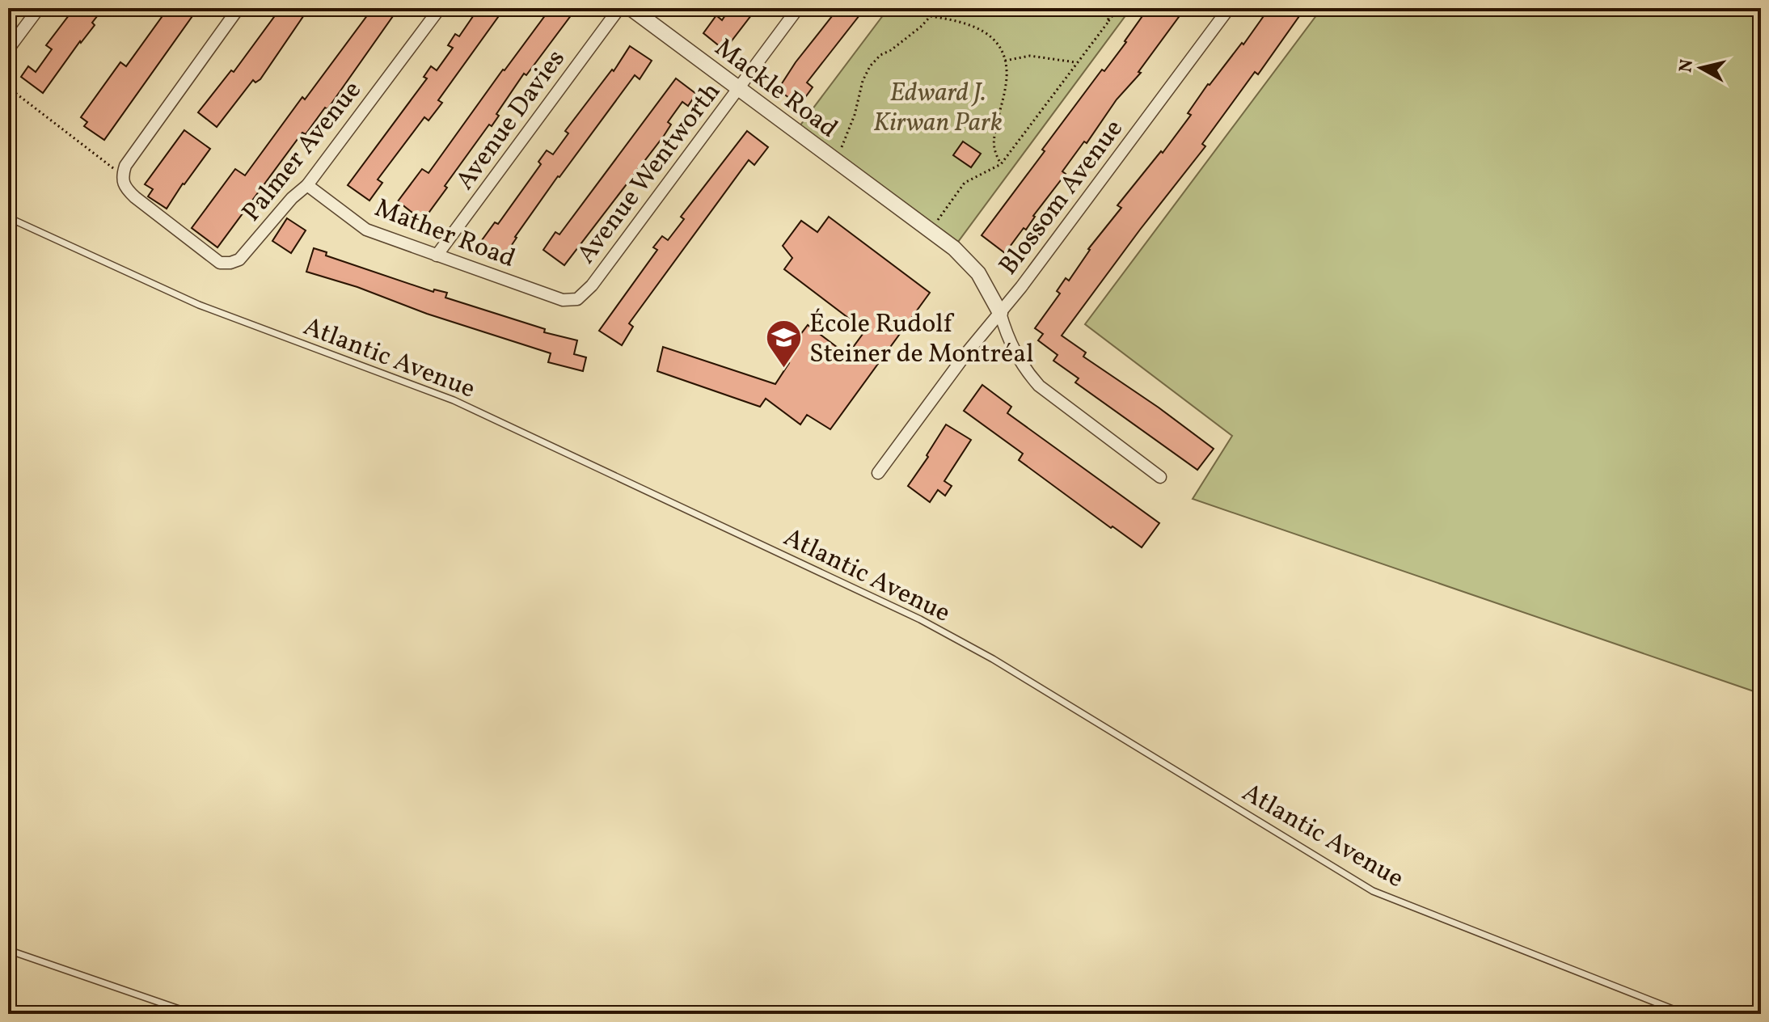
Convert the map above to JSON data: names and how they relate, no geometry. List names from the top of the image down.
{
  "streets": {
    "street": [
      "Mackle Road",
      "Avenue Davies",
      "Palmer Avenue",
      "Avenue Wentworth",
      "Blossom Avenue",
      "Mather Road"
    ],
    "lane": ["Atlantic Avenue"]
  },
  "crossings": [
    ["Mackle Road", "Avenue Wentworth"],
    ["Mackle Road", "Blossom Avenue"],
    ["Avenue Davies", "Mather Road"],
    ["Palmer Avenue", "Mather Road"],
    ["Avenue Wentworth", "Mather Road"]
  ],
  "parks": ["Edward J. Kirwan Park"],
  "places": {
    "school or university": ["École Rudolf Steiner de Montréal"]
  },
  "north": "left"
}
